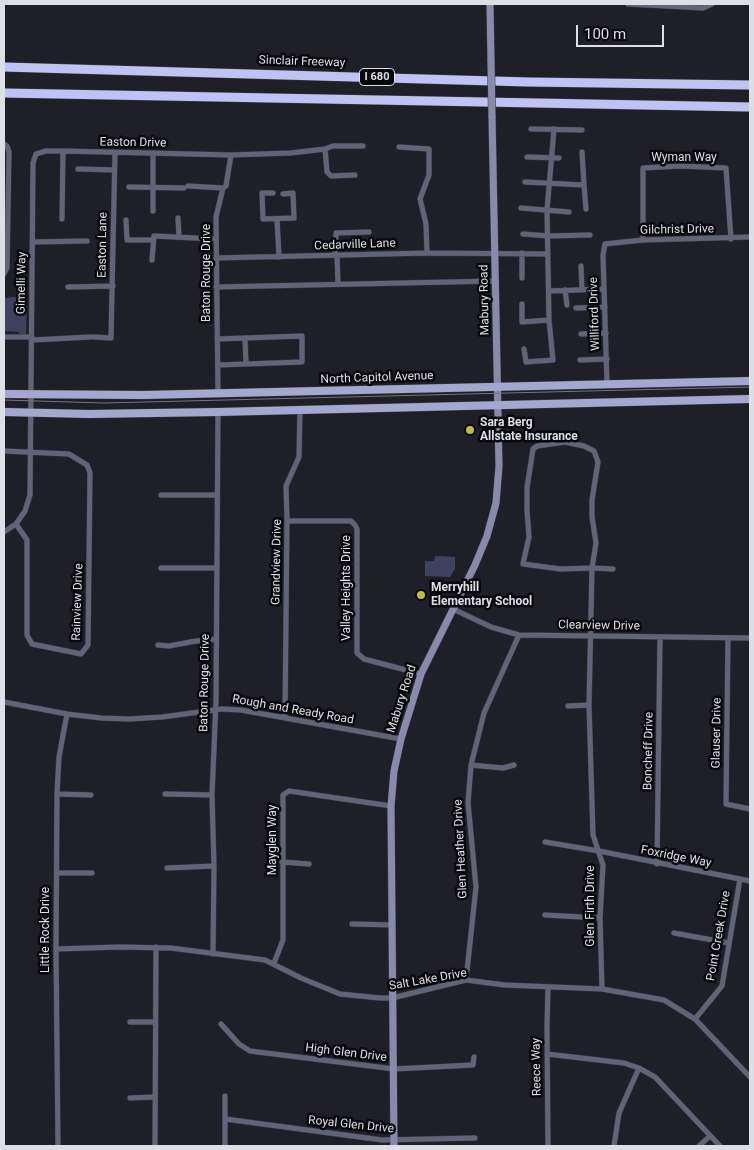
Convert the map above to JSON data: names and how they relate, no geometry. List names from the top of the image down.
{
  "streets": {
    "highway": ["Sinclair Freeway", "I 680"],
    "main road": ["Mabury Road", "North Capitol Avenue"],
    "street": [
      "Easton Drive",
      "Wyman Way",
      "Gilchrist Drive",
      "Easton Lane",
      "Cedarville Lane",
      "Baton Rouge Drive",
      "Gimelli Way",
      "Williford Drive",
      "Grandview Drive",
      "Valley Heights Drive",
      "Rainview Drive",
      "Clearview Drive",
      "Rough and Ready Road",
      "Glauser Drive",
      "Boncheff Drive",
      "Mayglen Way",
      "Glen Heather Drive",
      "Foxridge Way",
      "Glen Firth Drive",
      "Little Rock Drive",
      "Point Creek Drive",
      "Salt Lake Drive",
      "High Glen Drive",
      "Reece Way",
      "Royal Glen Drive"
    ]
  },
  "crossings": [
    ["Easton Drive", "Easton Lane"],
    ["Easton Drive", "Baton Rouge Drive"],
    ["Easton Drive", "Gimelli Way"],
    ["Wyman Way", "Gilchrist Drive"],
    ["Gilchrist Drive", "Williford Drive"],
    ["Easton Lane", "Gimelli Way"],
    ["Cedarville Lane", "Baton Rouge Drive"],
    ["Cedarville Lane", "Mabury Road"],
    ["Baton Rouge Drive", "North Capitol Avenue"],
    ["Baton Rouge Drive", "Rough and Ready Road"],
    ["Baton Rouge Drive", "Salt Lake Drive"],
    ["Gimelli Way", "North Capitol Avenue"],
    ["Gimelli Way", "Rainview Drive"],
    ["Mabury Road", "North Capitol Avenue"],
    ["Mabury Road", "Valley Heights Drive"],
    ["Mabury Road", "Clearview Drive"],
    ["Mabury Road", "Rough and Ready Road"],
    ["Mabury Road", "Mayglen Way"],
    ["Mabury Road", "Salt Lake Drive"],
    ["Mabury Road", "High Glen Drive"],
    ["Mabury Road", "Royal Glen Drive"],
    ["Williford Drive", "North Capitol Avenue"],
    ["Grandview Drive", "Valley Heights Drive"],
    ["Grandview Drive", "Rough and Ready Road"],
    ["Clearview Drive", "Glauser Drive"],
    ["Clearview Drive", "Boncheff Drive"],
    ["Clearview Drive", "Glen Heather Drive"],
    ["Clearview Drive", "Glen Firth Drive"],
    ["Rough and Ready Road", "Little Rock Drive"],
    ["Boncheff Drive", "Foxridge Way"],
    ["Mayglen Way", "Salt Lake Drive"],
    ["Glen Heather Drive", "Salt Lake Drive"],
    ["Foxridge Way", "Glen Firth Drive"],
    ["Foxridge Way", "Point Creek Drive"],
    ["Glen Firth Drive", "Salt Lake Drive"],
    ["Little Rock Drive", "Salt Lake Drive"],
    ["Point Creek Drive", "Salt Lake Drive"],
    ["Salt Lake Drive", "Reece Way"]
  ],
  "places": ["Sara Berg Allstate Insurance", "Merryhill Elementary School"],
  "scale_bar": "100 m"
}
